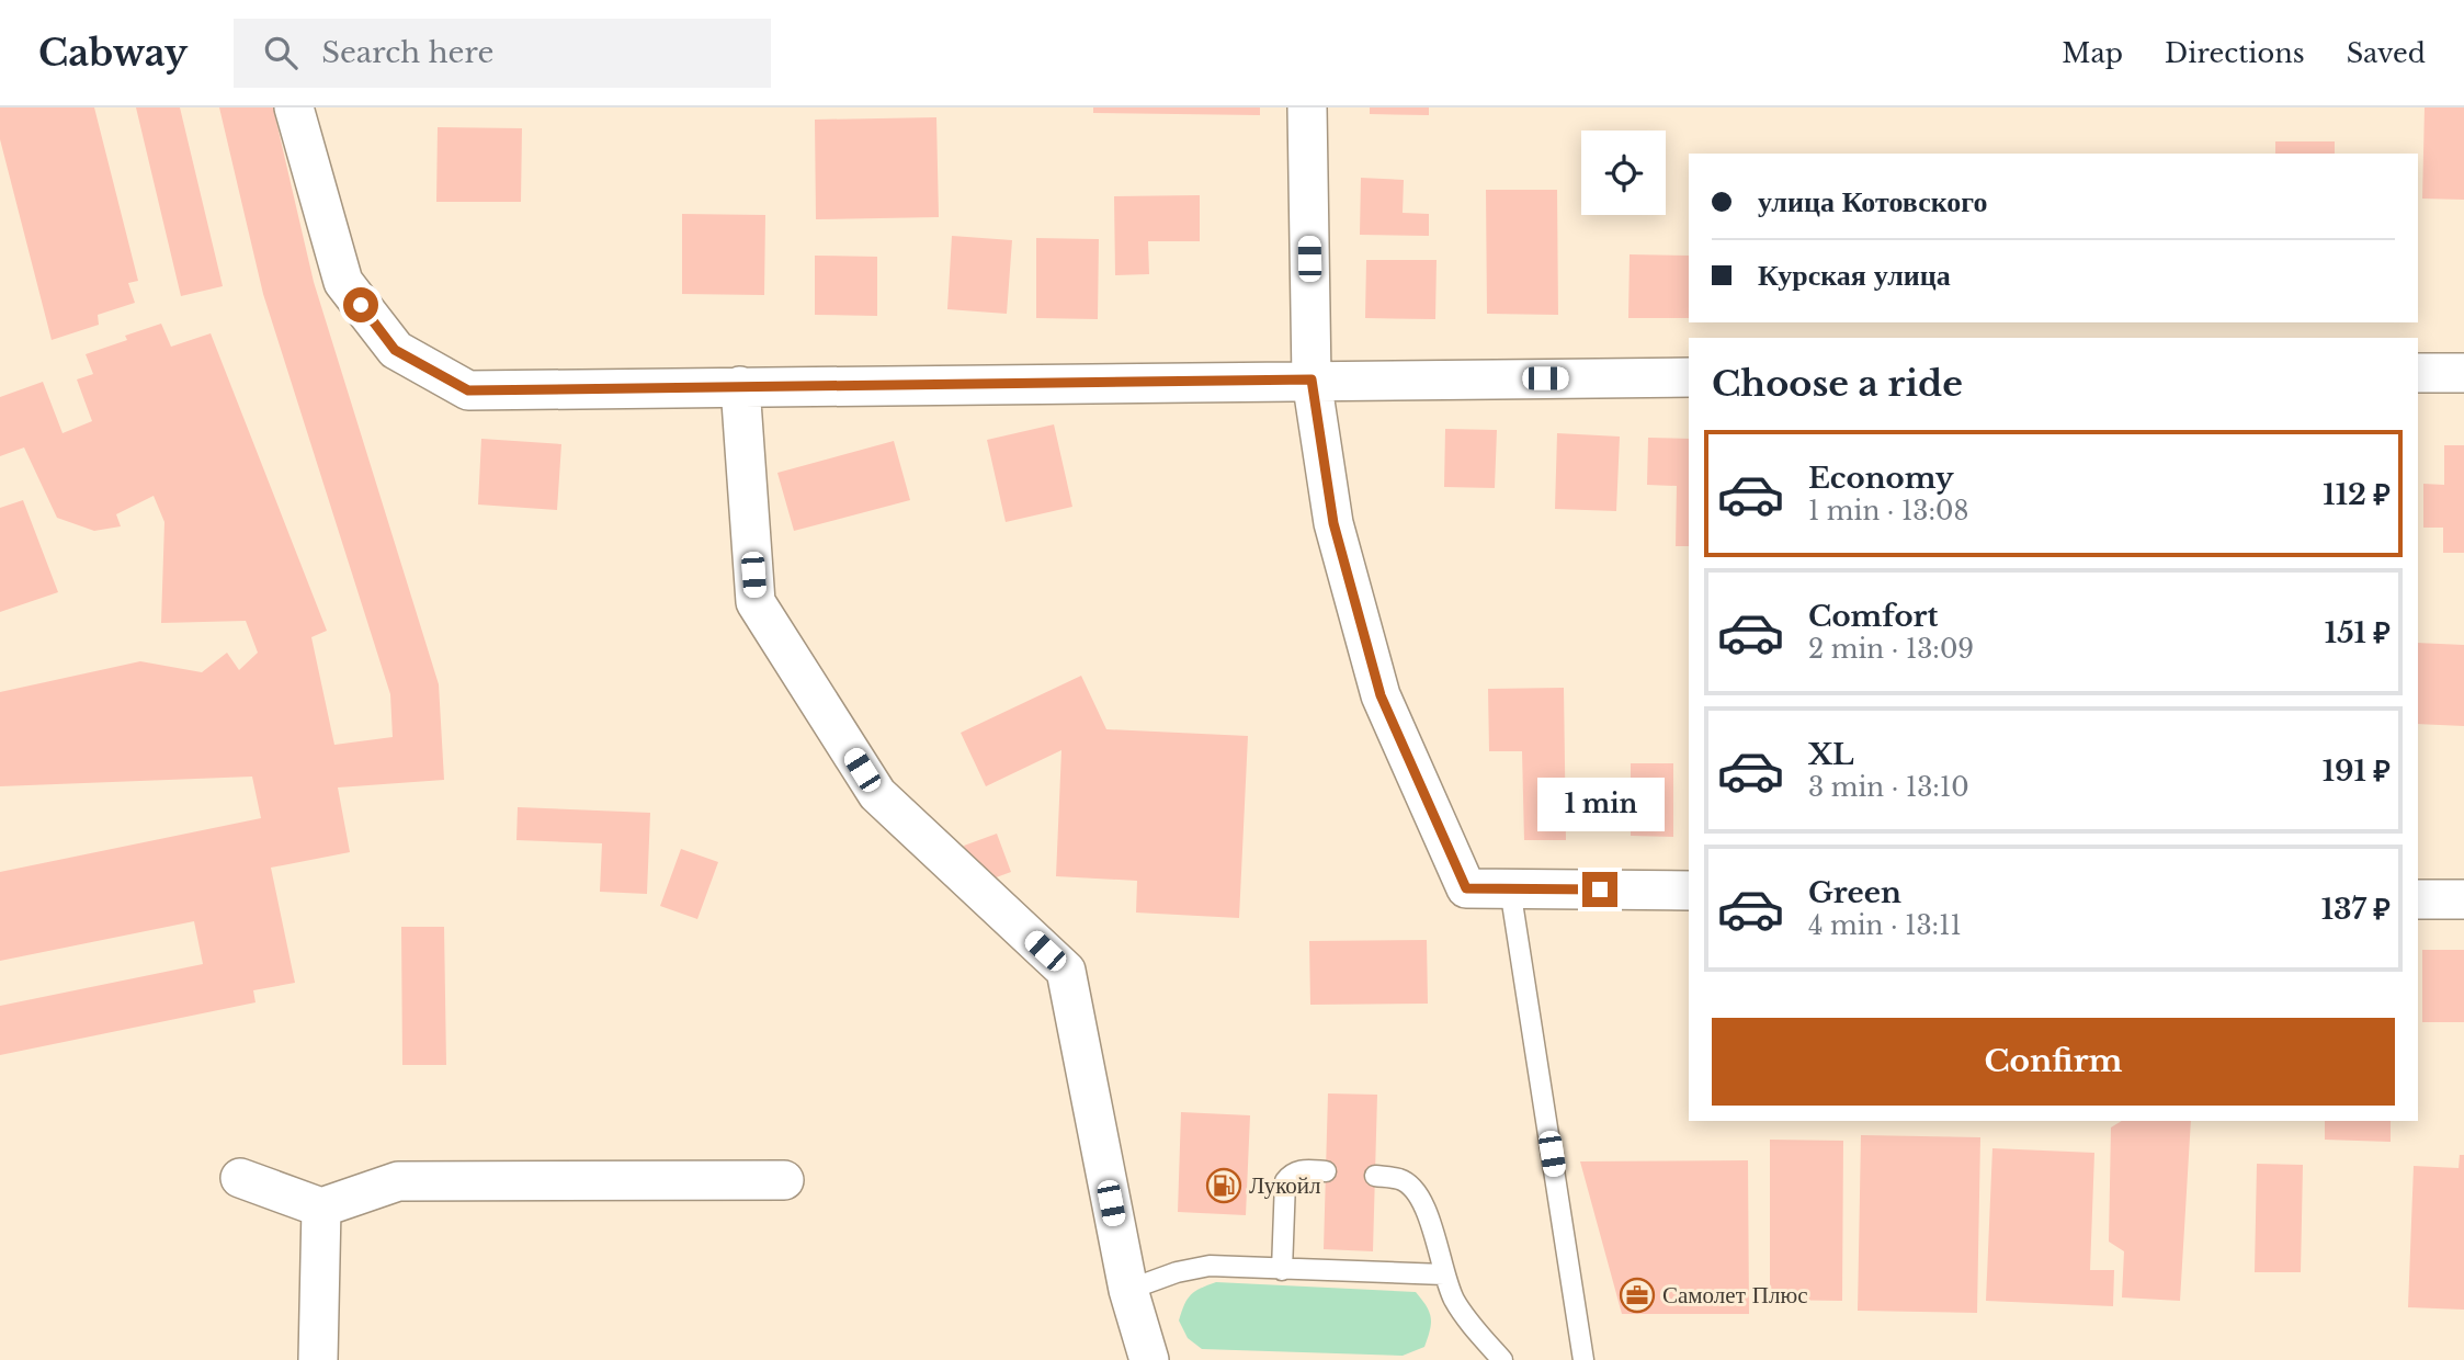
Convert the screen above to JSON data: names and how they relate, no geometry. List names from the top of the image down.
{
  "places": {
    "fuel station": ["Лукойл"],
    "office": ["Самолет Плюс"]
  },
  "page": {
    "header": "Cabway",
    "search": "Search here",
    "nav": ["Map", "Directions", "Saved"],
    "banner": ["улица Котовского", "Курская улица"],
    "heading": "Choose a ride",
    "list": [
      {
        "name": "Economy",
        "note": "1 min · 13:08",
        "value": "112 ₽"
      },
      {
        "name": "Comfort",
        "note": "2 min · 13:09",
        "value": "151 ₽"
      },
      {
        "name": "XL",
        "note": "3 min · 13:10",
        "value": "191 ₽"
      },
      {
        "name": "Green",
        "note": "4 min · 13:11",
        "value": "137 ₽"
      }
    ],
    "bubble": "1 min",
    "buttons": "Confirm"
  }
}
